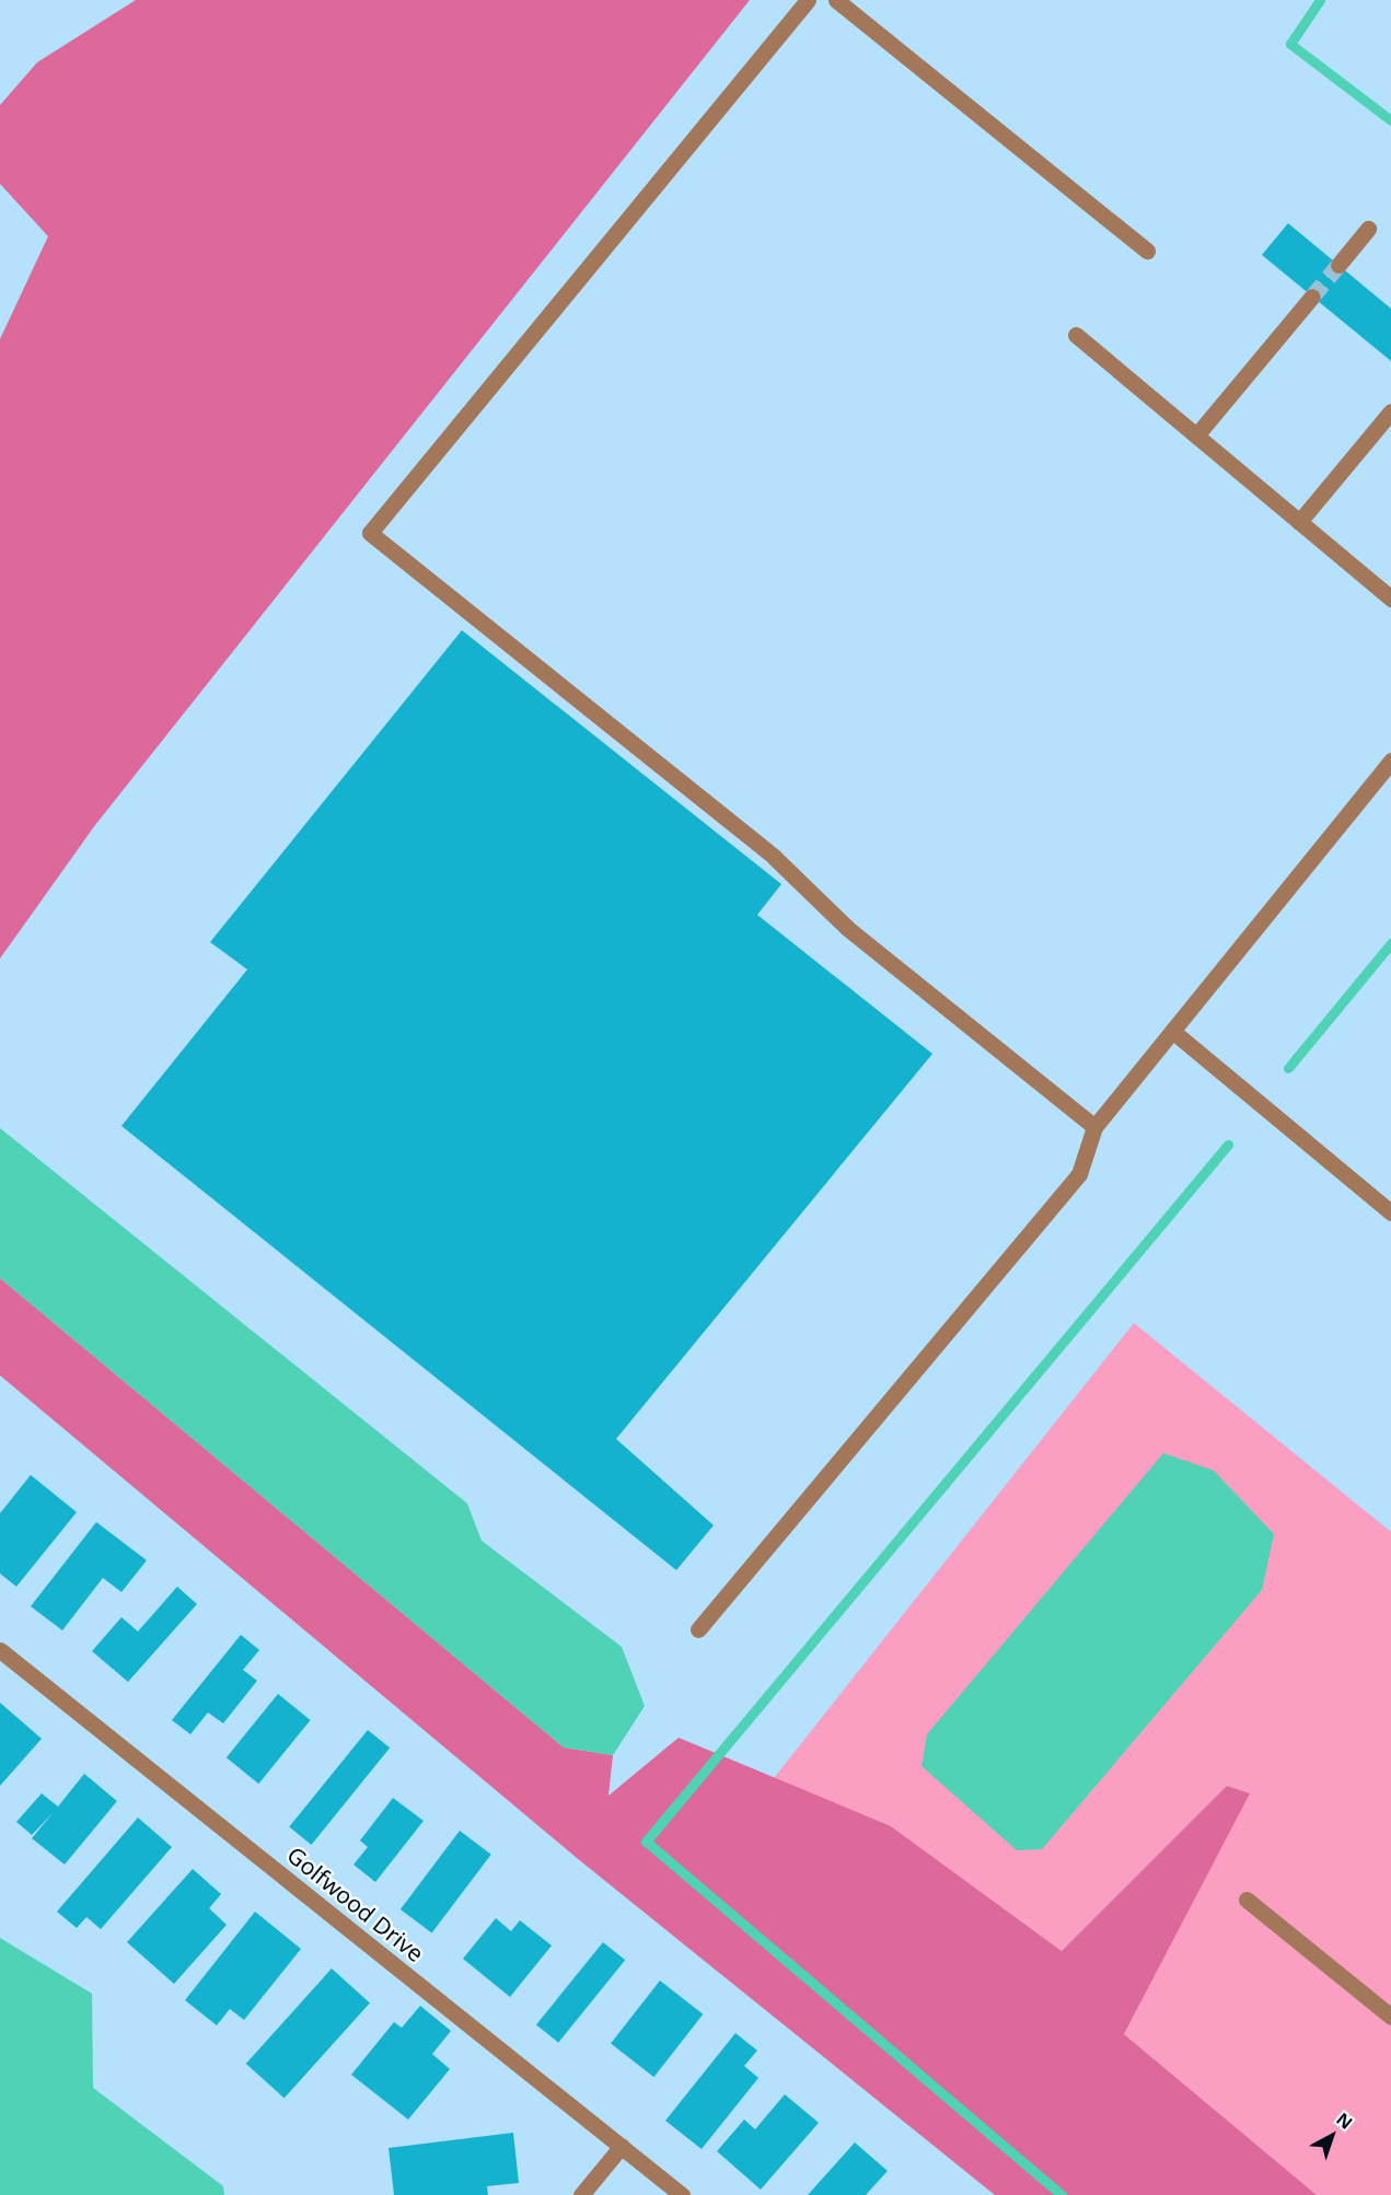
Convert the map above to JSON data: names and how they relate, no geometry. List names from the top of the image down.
{
  "streets": {
    "street": ["Golfwood Drive"]
  },
  "north": "top right"
}
